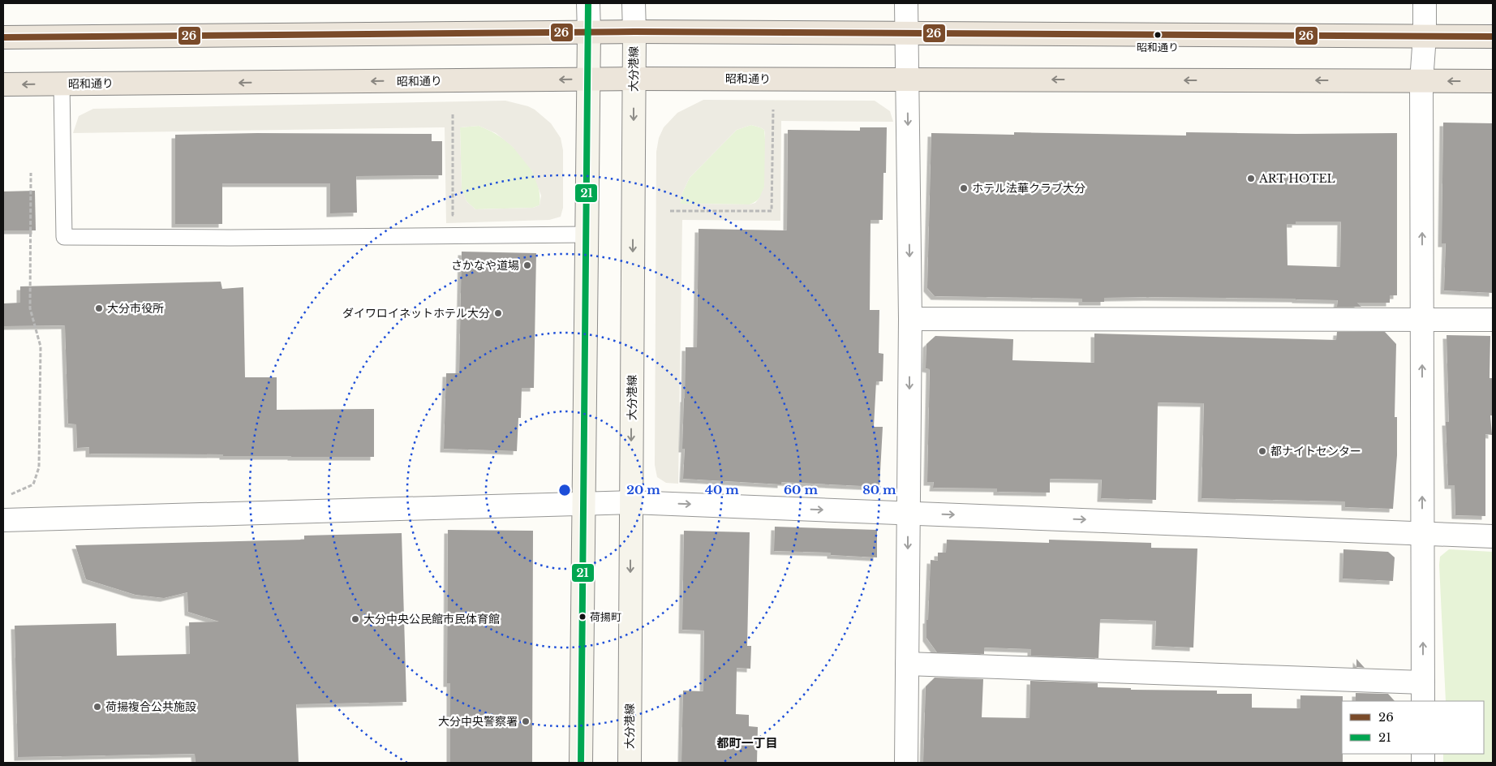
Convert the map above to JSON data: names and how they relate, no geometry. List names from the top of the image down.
{
  "streets": {
    "highway": ["昭和通り"],
    "main road": ["大分港線"]
  },
  "crossings": [
    ["大分港線", "昭和通り"]
  ],
  "districts": ["都町一丁目"],
  "places": [
    "昭和通り",
    "ART HOTEL",
    "ホテル法華クラブ大分",
    "さかなや道場",
    "大分市役所",
    "ダイワロイネットホテル大分",
    "都ナイトセンター",
    "荷揚町",
    "大分中央公民館市民体育館",
    "荷揚複合公共施設",
    "大分中央警察署"
  ],
  "lines": ["transit line 21", "transit line 26"],
  "legend": ["26", "21"],
  "rings": [
    "20 m",
    "40 m",
    "60 m",
    "80 m"
  ]
}
